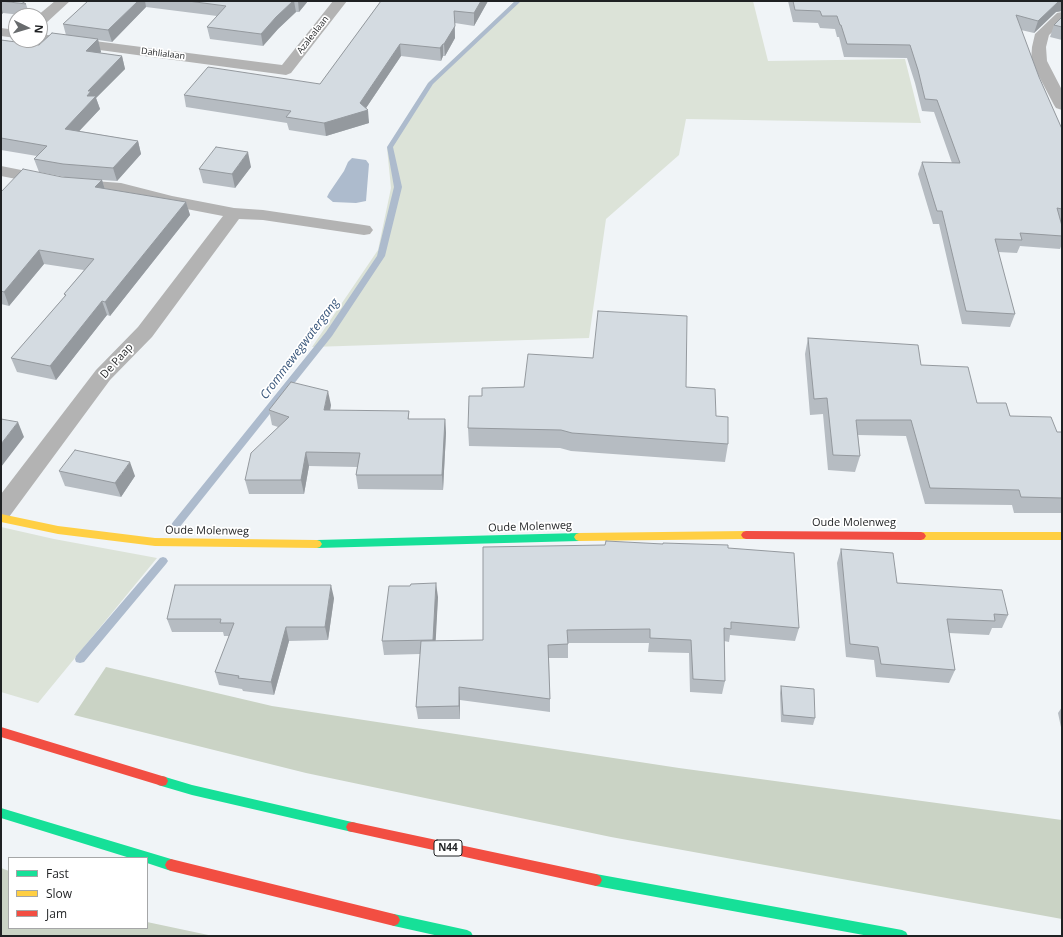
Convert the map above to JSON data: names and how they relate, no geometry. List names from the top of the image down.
{
  "streets": {
    "main road": ["Oude Molenweg", "N44"],
    "street": ["Azalealaan", "Dahlialaan", "De Paap"]
  },
  "crossings": [
    ["Azalealaan", "Dahlialaan"]
  ],
  "water": ["Crommewegwatergang"],
  "legend": ["Fast", "Slow", "Jam"],
  "north": "right"
}
